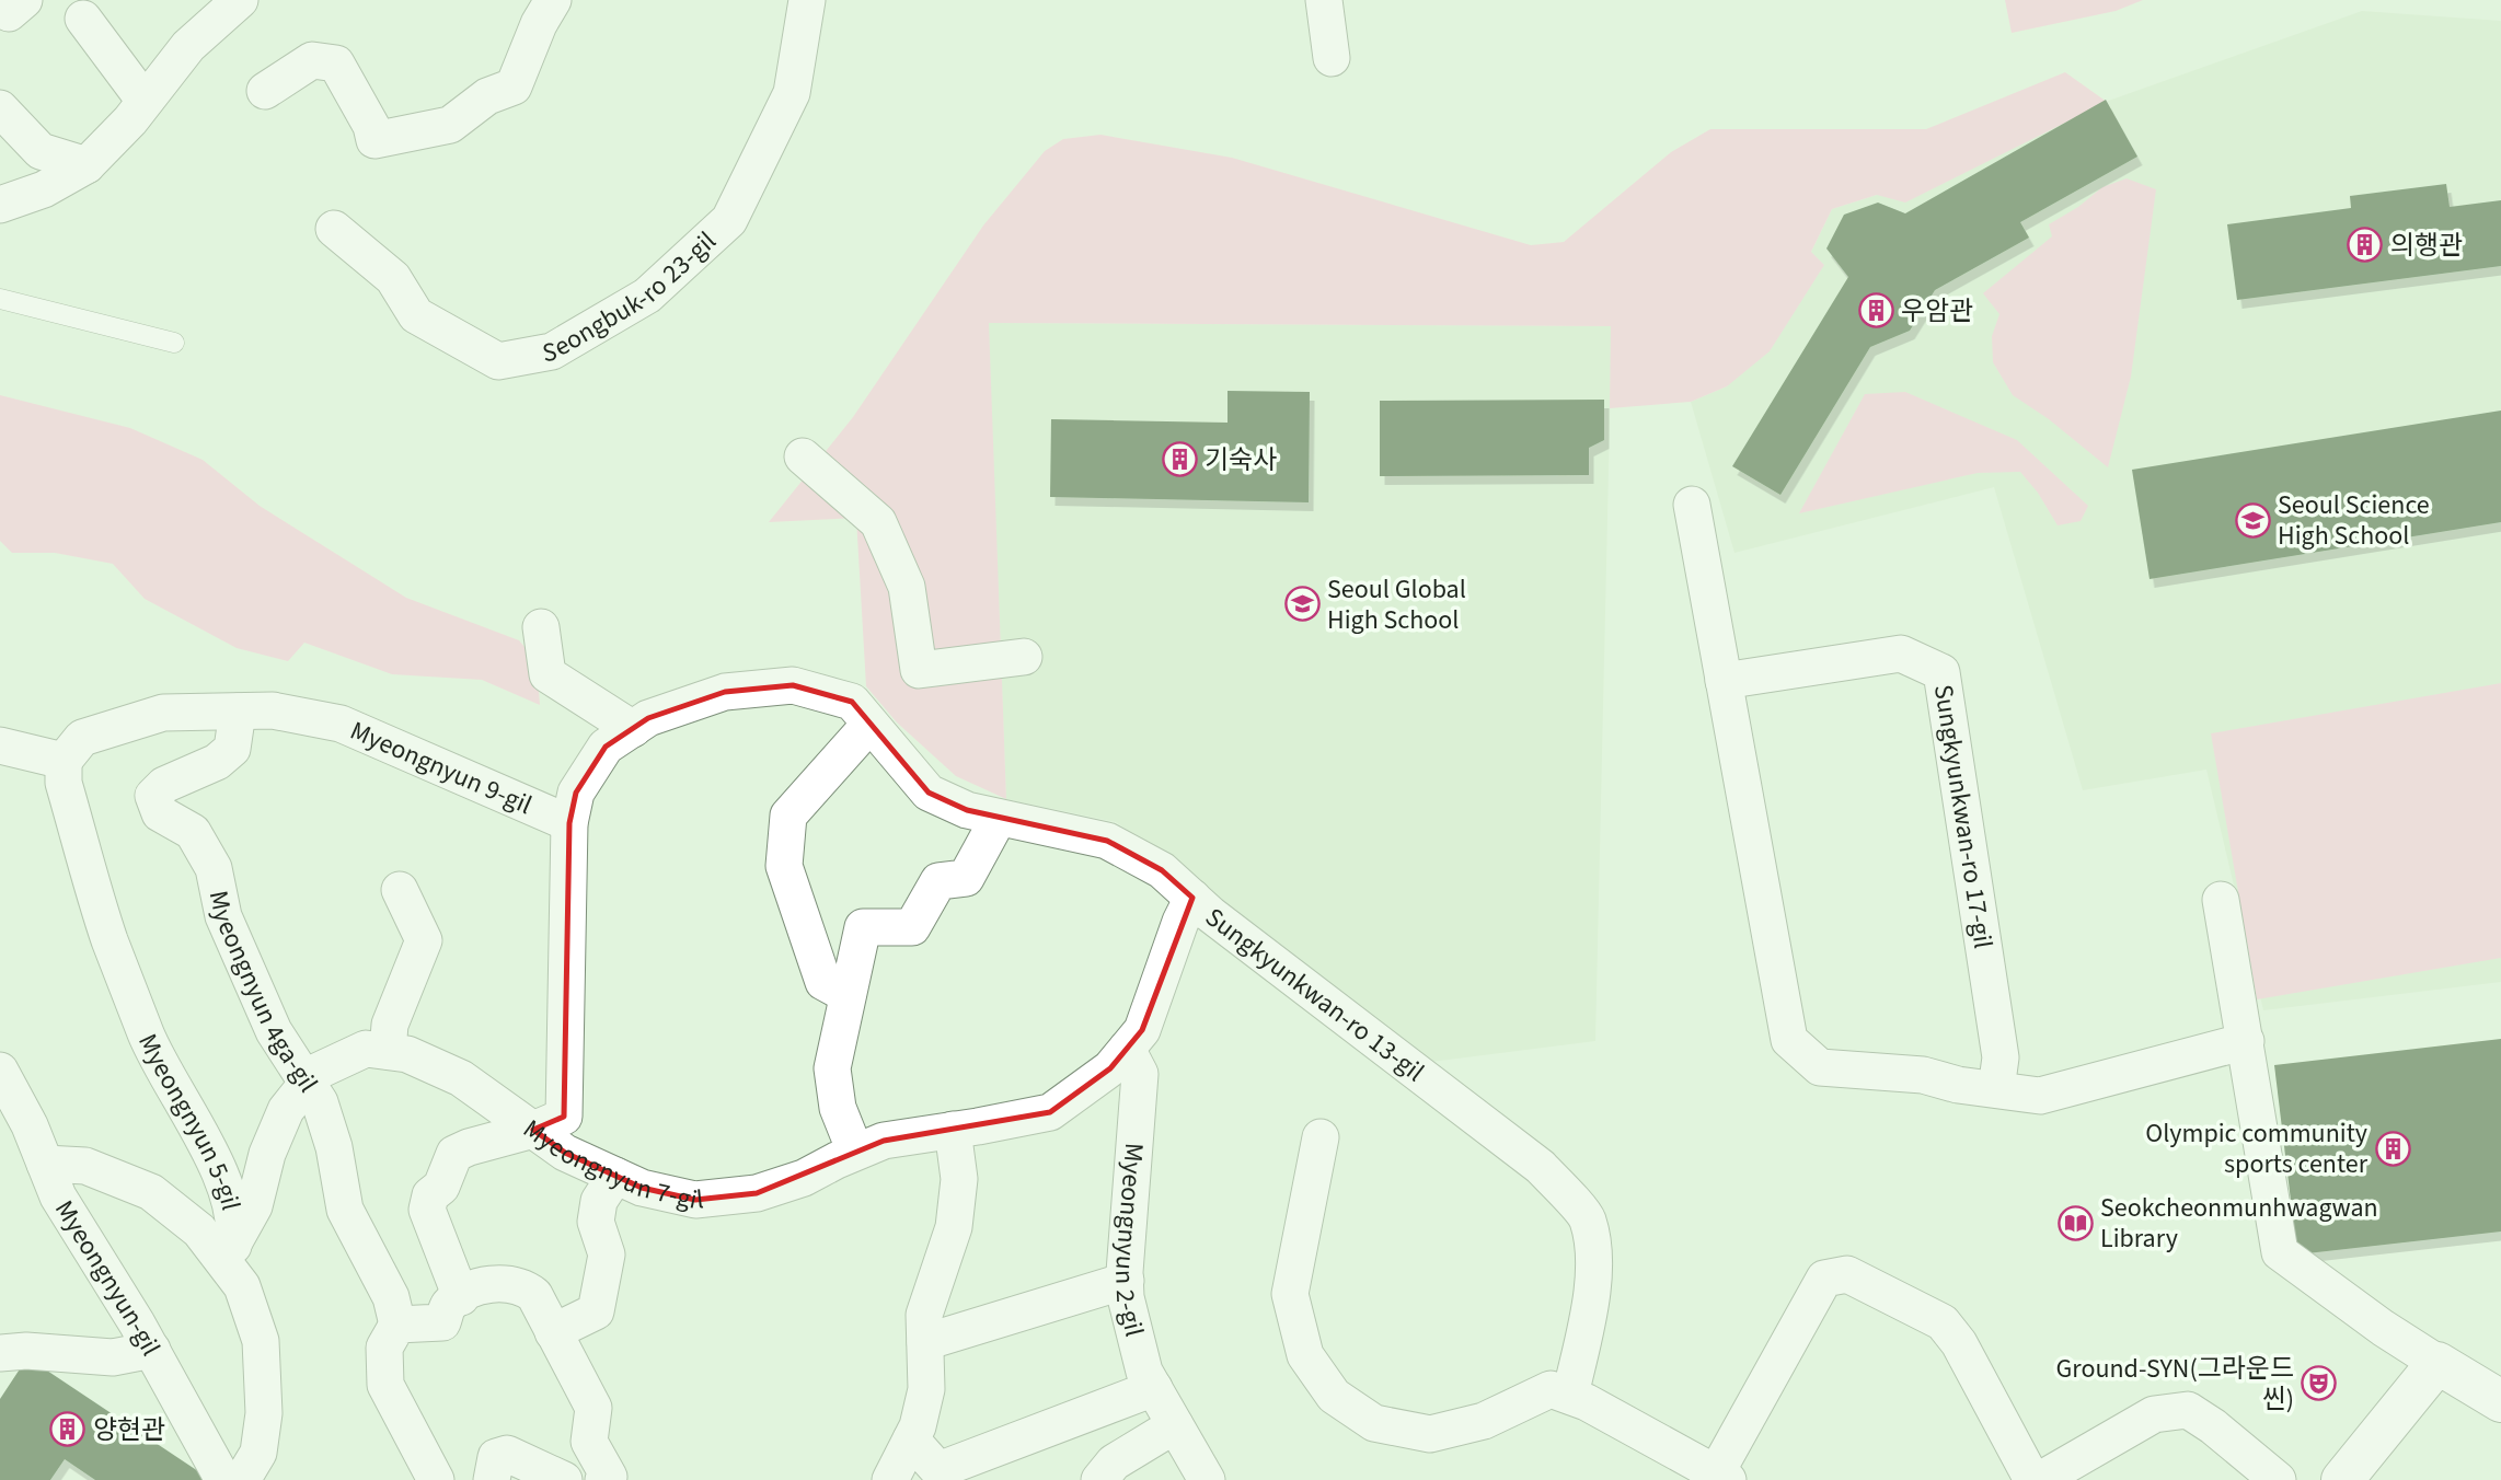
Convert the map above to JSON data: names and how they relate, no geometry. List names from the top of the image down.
{
  "streets": {
    "street": [
      "Seongbuk-ro 23-gil",
      "Myeongnyun 9-gil",
      "Sungkyunkwan-ro 17-gil",
      "Myeongnyun 4ga-gil",
      "Sungkyunkwan-ro 13-gil",
      "Myeongnyun 5-gil",
      "Myeongnyun 7-gil",
      "Myeongnyun 2-gil",
      "Myeongnyun-gil"
    ]
  },
  "crossings": [
    ["Myeongnyun 9-gil", "Myeongnyun 4ga-gil"],
    ["Myeongnyun 9-gil", "Sungkyunkwan-ro 13-gil"],
    ["Myeongnyun 9-gil", "Myeongnyun 5-gil"],
    ["Myeongnyun 4ga-gil", "Myeongnyun 7-gil"],
    ["Sungkyunkwan-ro 13-gil", "Myeongnyun 7-gil"],
    ["Myeongnyun 5-gil", "Myeongnyun 7-gil"],
    ["Myeongnyun 7-gil", "Myeongnyun 2-gil"]
  ],
  "places": {
    "building": [
      "의행관",
      "우암관",
      "기숙사",
      "Olympic community sports center",
      "양현관"
    ],
    "school or university": ["Seoul Science High School", "Seoul Global High School"],
    "library": ["Seokcheonmunhwagwan Library"],
    "theatre": ["Ground-SYN(그라운드 씬)"]
  }
}
